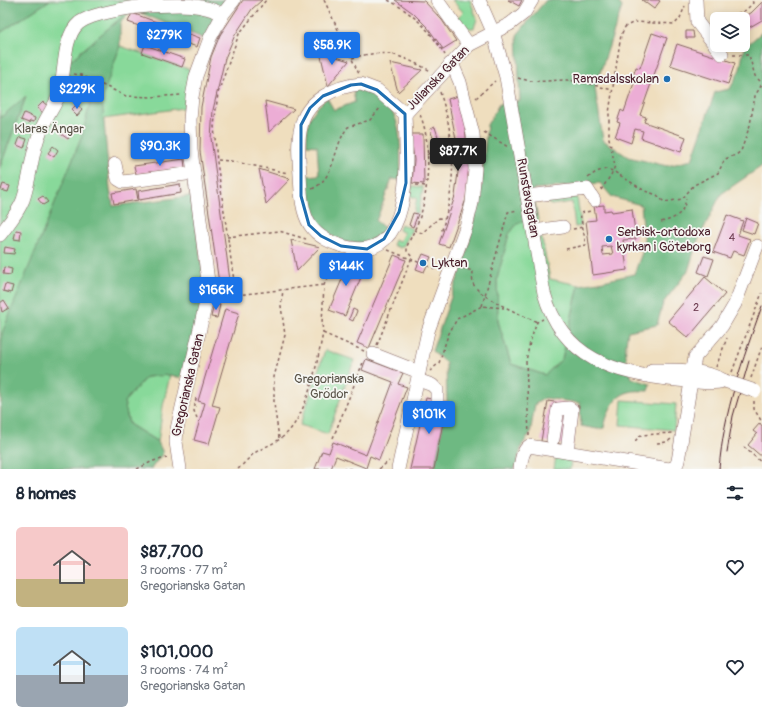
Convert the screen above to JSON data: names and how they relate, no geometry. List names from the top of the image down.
{
  "streets": {
    "street": ["Julianska Gatan", "Runstavsgatan", "Gregorianska Gatan"]
  },
  "crossings": [
    ["Julianska Gatan", "Runstavsgatan"]
  ],
  "parks": ["Klaras Ängar", "Gregorianska Grödor"],
  "places": ["Ramsdalsskolan", "Serbisk-ortodoxa kyrkan i Göteborg", "Lyktan"],
  "house_numbers": ["4", "2"],
  "page": {
    "price": [
      "$279K",
      "$58.9K",
      "$229K",
      "$90.3K",
      "$87.7K",
      "$144K",
      "$166K",
      "$101K"
    ],
    "heading": "8 homes",
    "list": [
      {
        "name": "$87,700",
        "note": "3 rooms · 77 m² · Gregorianska Gatan"
      },
      {
        "name": "$101,000",
        "note": "3 rooms · 74 m² · Gregorianska Gatan"
      }
    ]
  }
}
